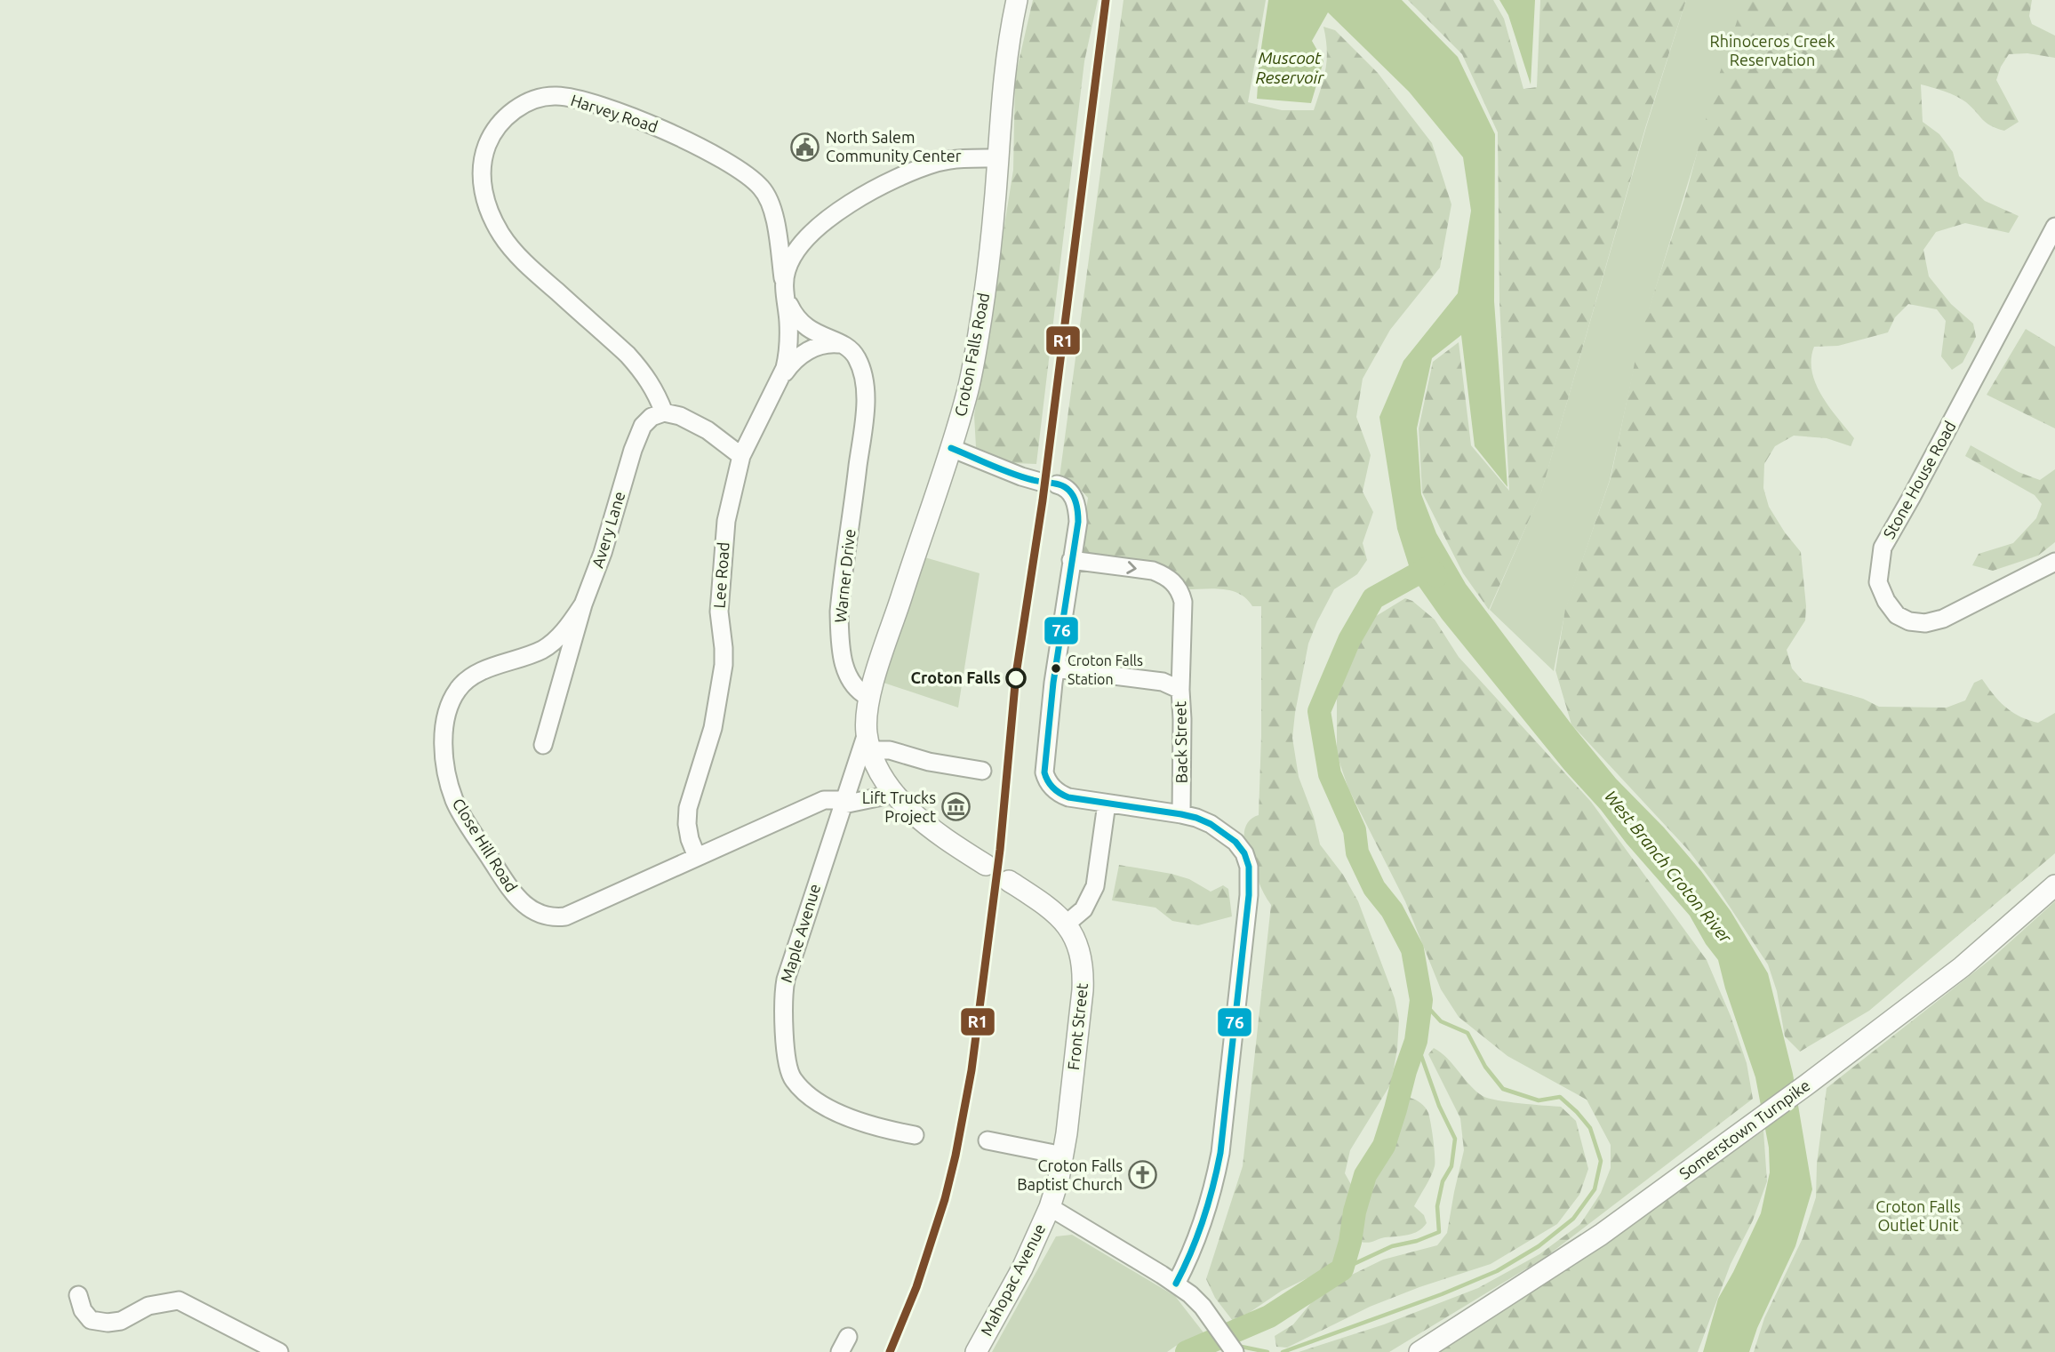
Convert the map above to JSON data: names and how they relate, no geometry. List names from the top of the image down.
{
  "streets": {
    "main road": [
      "Croton Falls Road",
      "Front Street",
      "Somerstown Turnpike",
      "Mahopac Avenue"
    ],
    "street": [
      "Harvey Road",
      "Stone House Road",
      "Avery Lane",
      "Lee Road",
      "Warner Drive",
      "Back Street",
      "Close Hill Road",
      "Maple Avenue"
    ]
  },
  "crossings": [
    ["Harvey Road", "Avery Lane"],
    ["Harvey Road", "Lee Road"],
    ["Croton Falls Road", "Warner Drive"],
    ["Avery Lane", "Close Hill Road"],
    ["Lee Road", "Close Hill Road"],
    ["Close Hill Road", "Maple Avenue"],
    ["Front Street", "Mahopac Avenue"]
  ],
  "water": ["Muscoot Reservoir", "West Branch Croton River"],
  "parks": ["Rhinoceros Creek Reservation", "Croton Falls Outlet Unit"],
  "places": {
    "public building": ["North Salem Community Center"],
    "other": ["Croton Falls Station", "Croton Falls"],
    "museum": ["Lift Trucks Project"],
    "church": ["Croton Falls Baptist Church"]
  },
  "lines": ["transit line R1", "transit line 76"]
}
